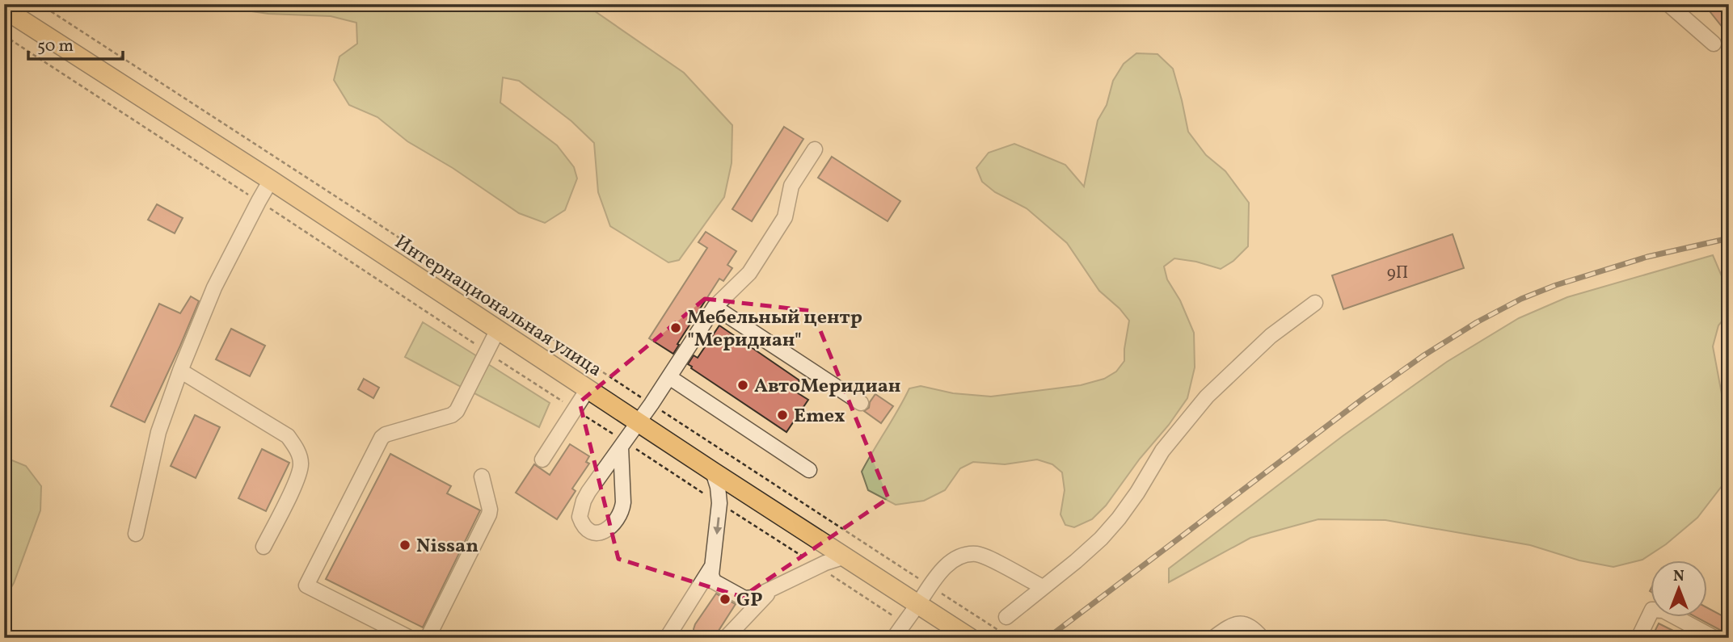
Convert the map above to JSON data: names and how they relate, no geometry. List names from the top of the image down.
{
  "streets": {
    "main road": ["Интернациональная улица"]
  },
  "places": [
    "Мебельный центр \"Меридиан\"",
    "АвтоМеридиан",
    "Emex",
    "Nissan",
    "GP"
  ],
  "house_numbers": ["9П"],
  "scale_bar": "50 m",
  "north": "top"
}
